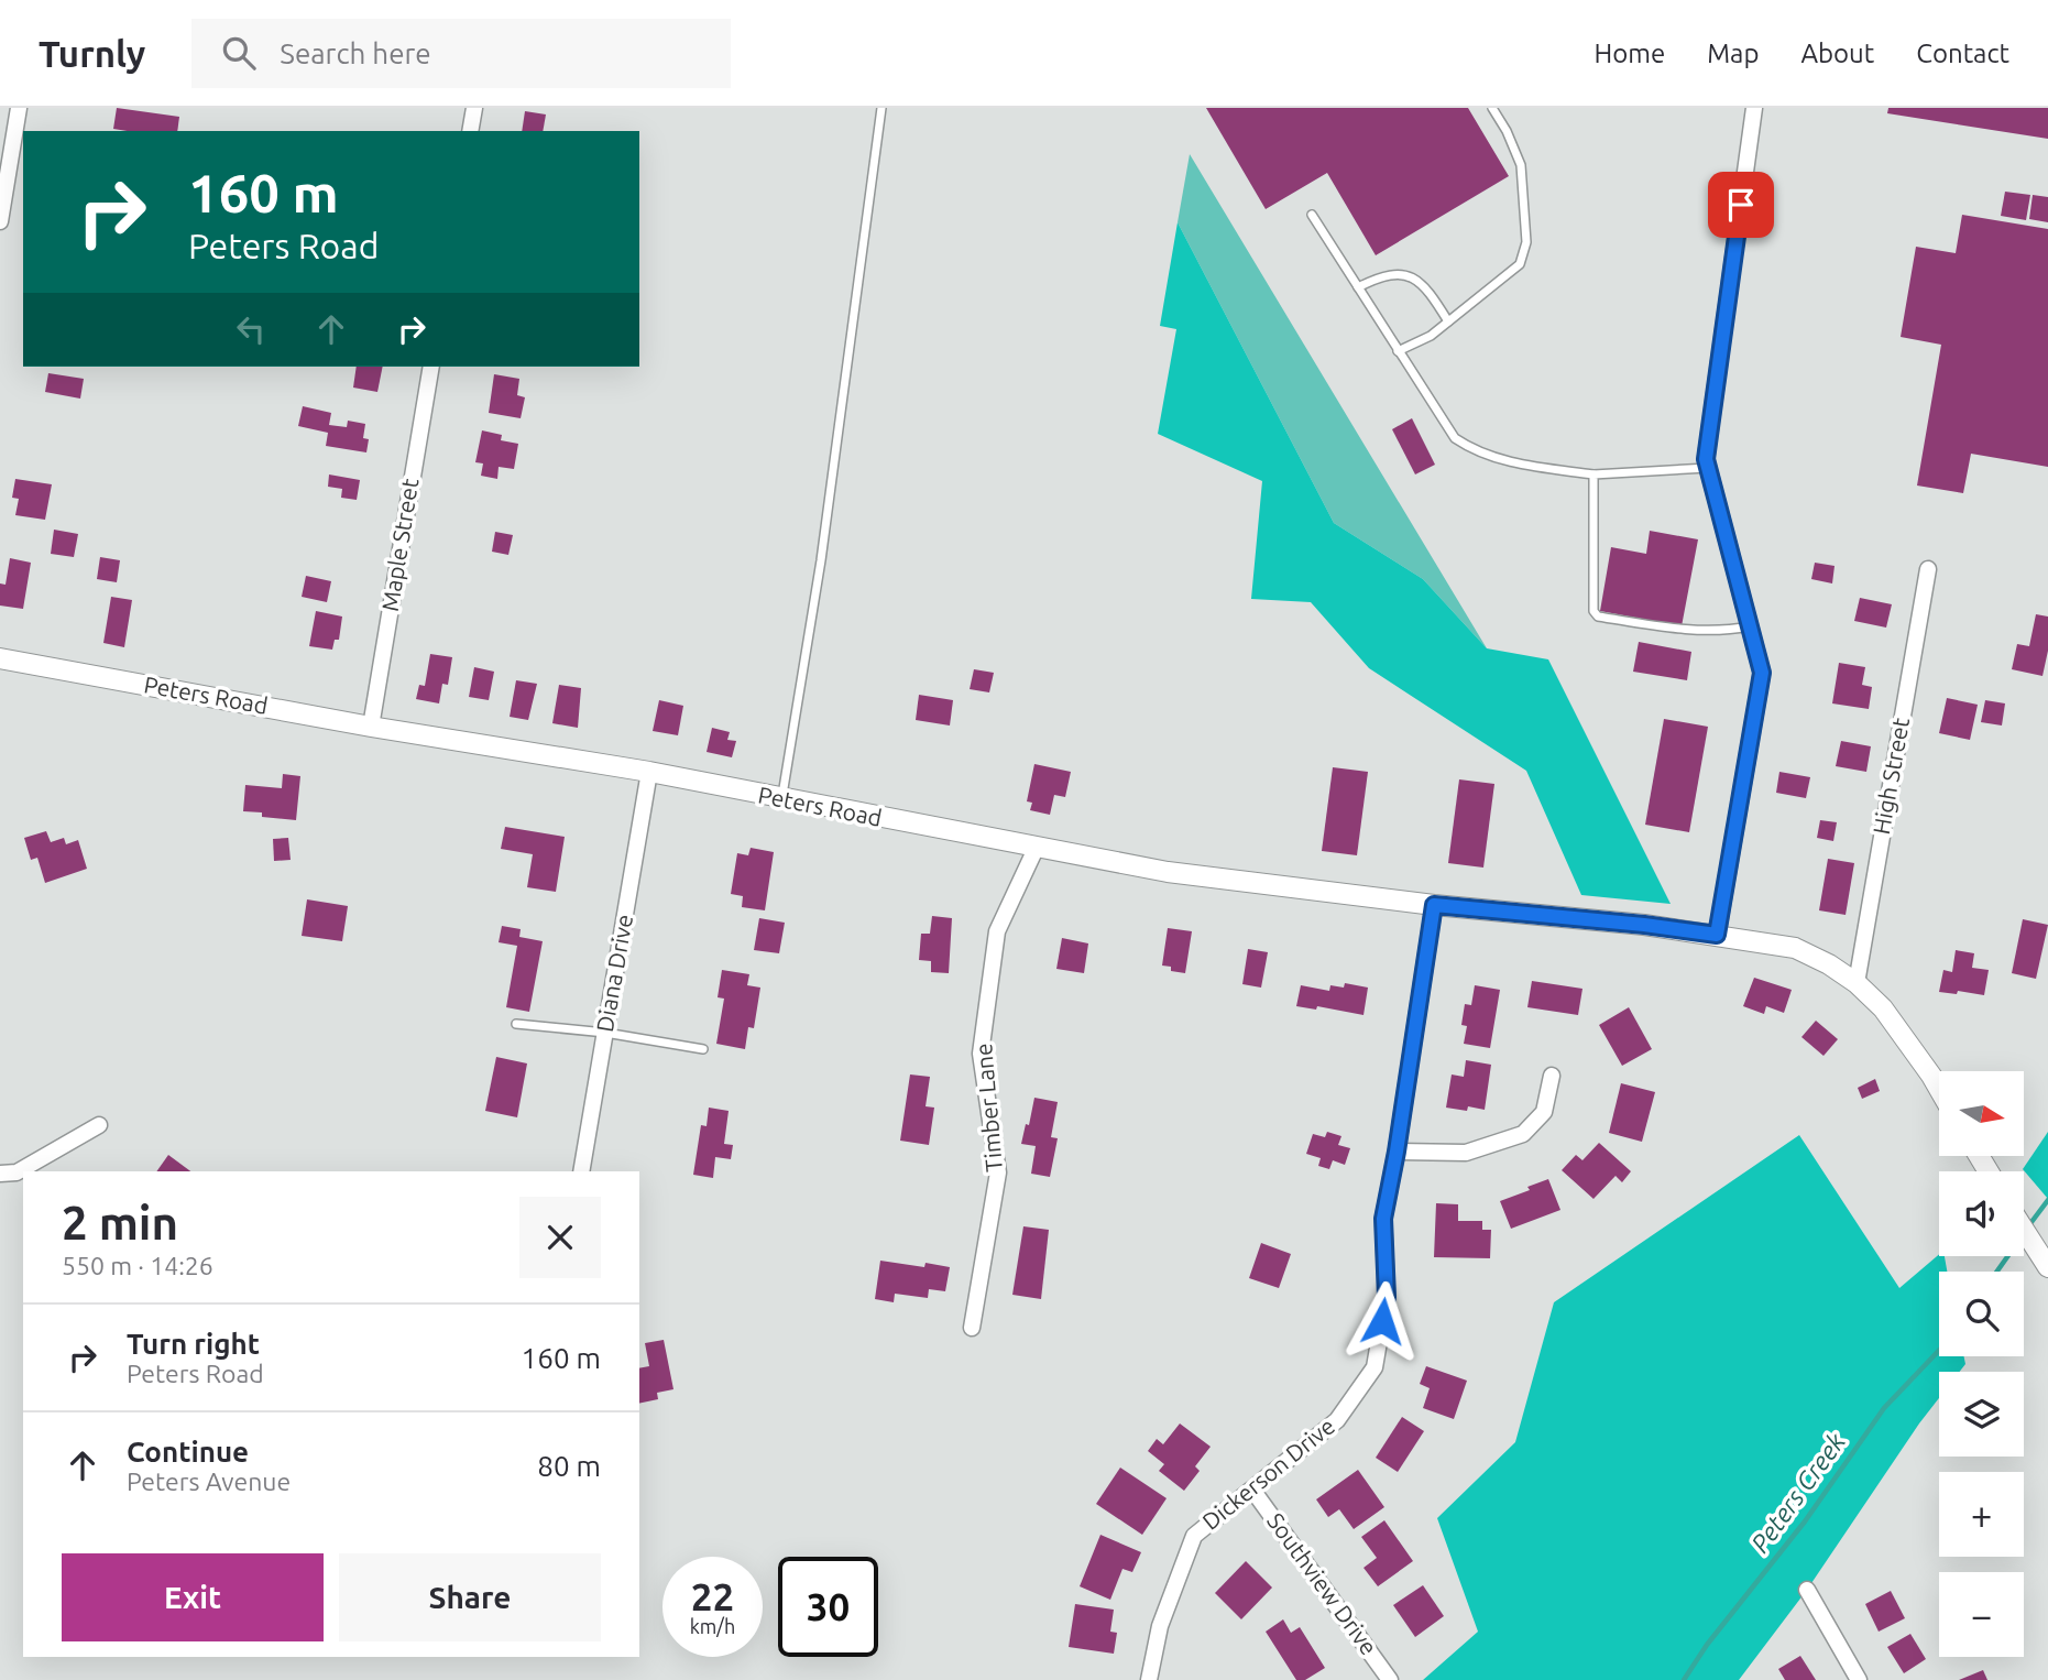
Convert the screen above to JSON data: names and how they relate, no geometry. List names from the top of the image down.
{
  "streets": {
    "street": [
      "Maple Street",
      "Peters Road",
      "High Street",
      "Diana Drive",
      "Timber Lane",
      "Dickerson Drive",
      "Southview Drive"
    ]
  },
  "crossings": [
    ["Maple Street", "Peters Road"],
    ["Peters Road", "High Street"],
    ["Peters Road", "Diana Drive"],
    ["Peters Road", "Timber Lane"],
    ["Peters Road", "Dickerson Drive"],
    ["Dickerson Drive", "Southview Drive"]
  ],
  "water": ["Peters Creek"],
  "north": "right",
  "page": {
    "header": "Turnly",
    "search": "Search here",
    "nav": [
      "Home",
      "Map",
      "About",
      "Contact"
    ],
    "turn": ["160 m", "Peters Road"],
    "map_buttons": ["+", "−"],
    "heading": ["2 min", "550 m · 14:26"],
    "list": [
      {
        "name": "Turn right",
        "note": "Peters Road",
        "value": "160 m"
      },
      {
        "name": "Continue",
        "note": "Peters Avenue",
        "value": "80 m"
      }
    ],
    "buttons": ["Exit", "Share"],
    "speed": "22 km/h",
    "limit": "30"
  }
}
